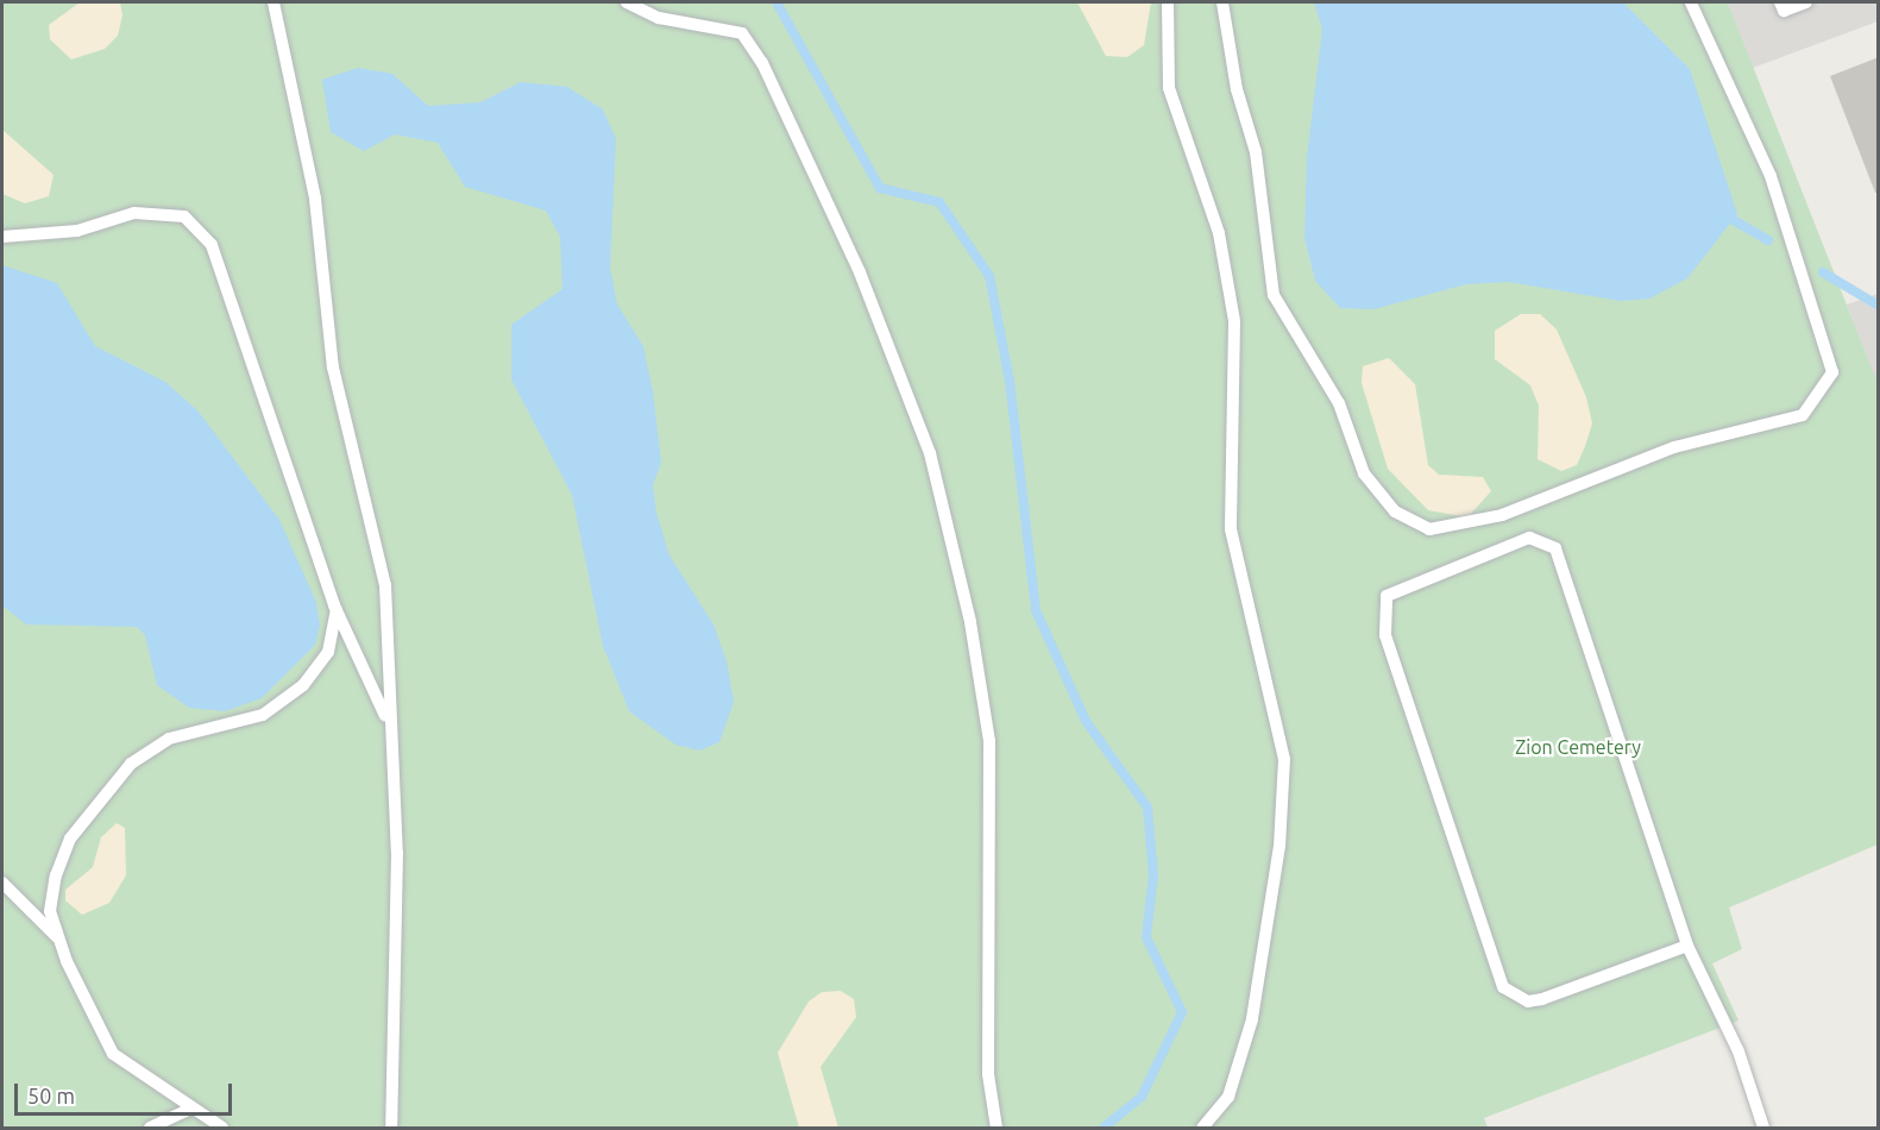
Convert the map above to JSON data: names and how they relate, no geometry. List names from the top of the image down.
{
  "parks": ["Zion Cemetery"],
  "scale_bar": "50 m"
}
